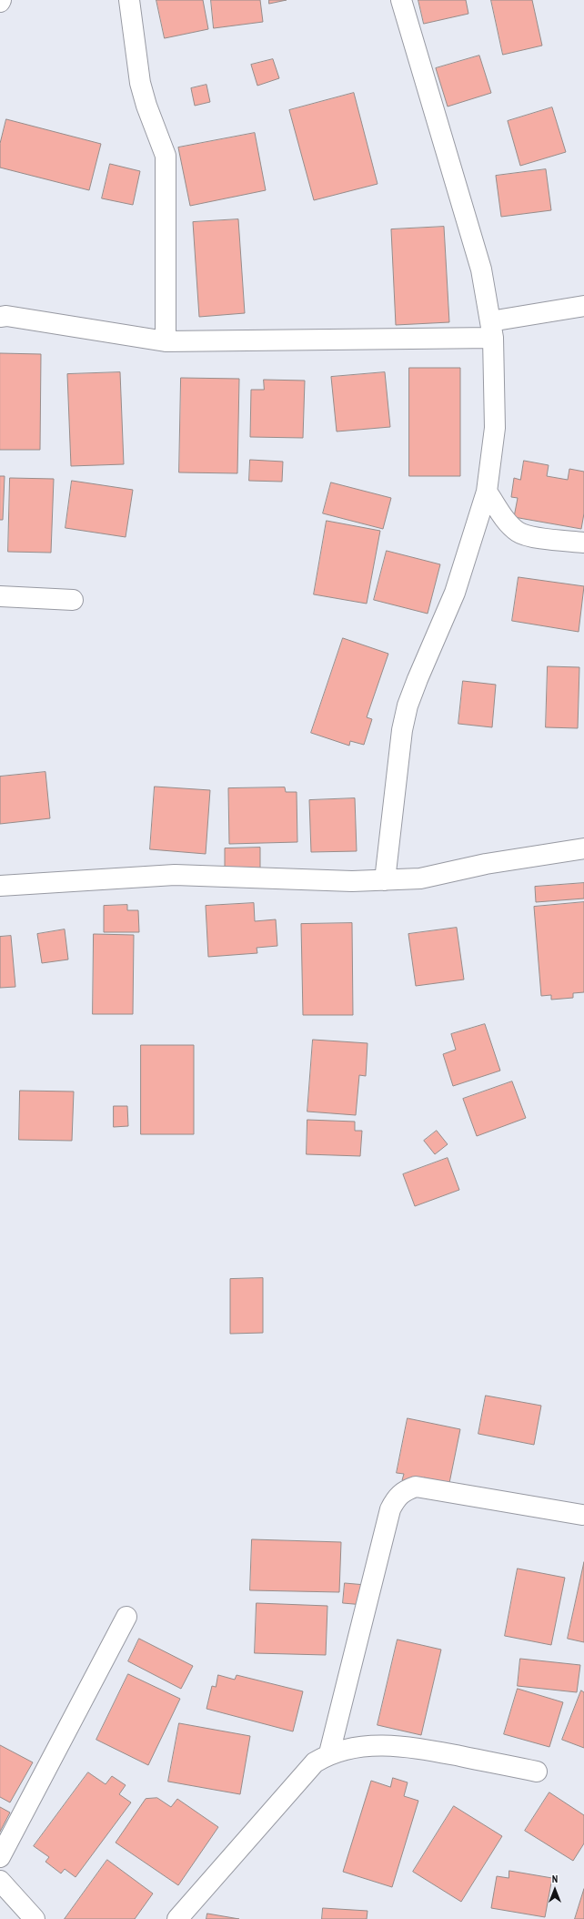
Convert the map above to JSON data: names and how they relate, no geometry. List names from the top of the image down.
{
  "north": "top"
}
